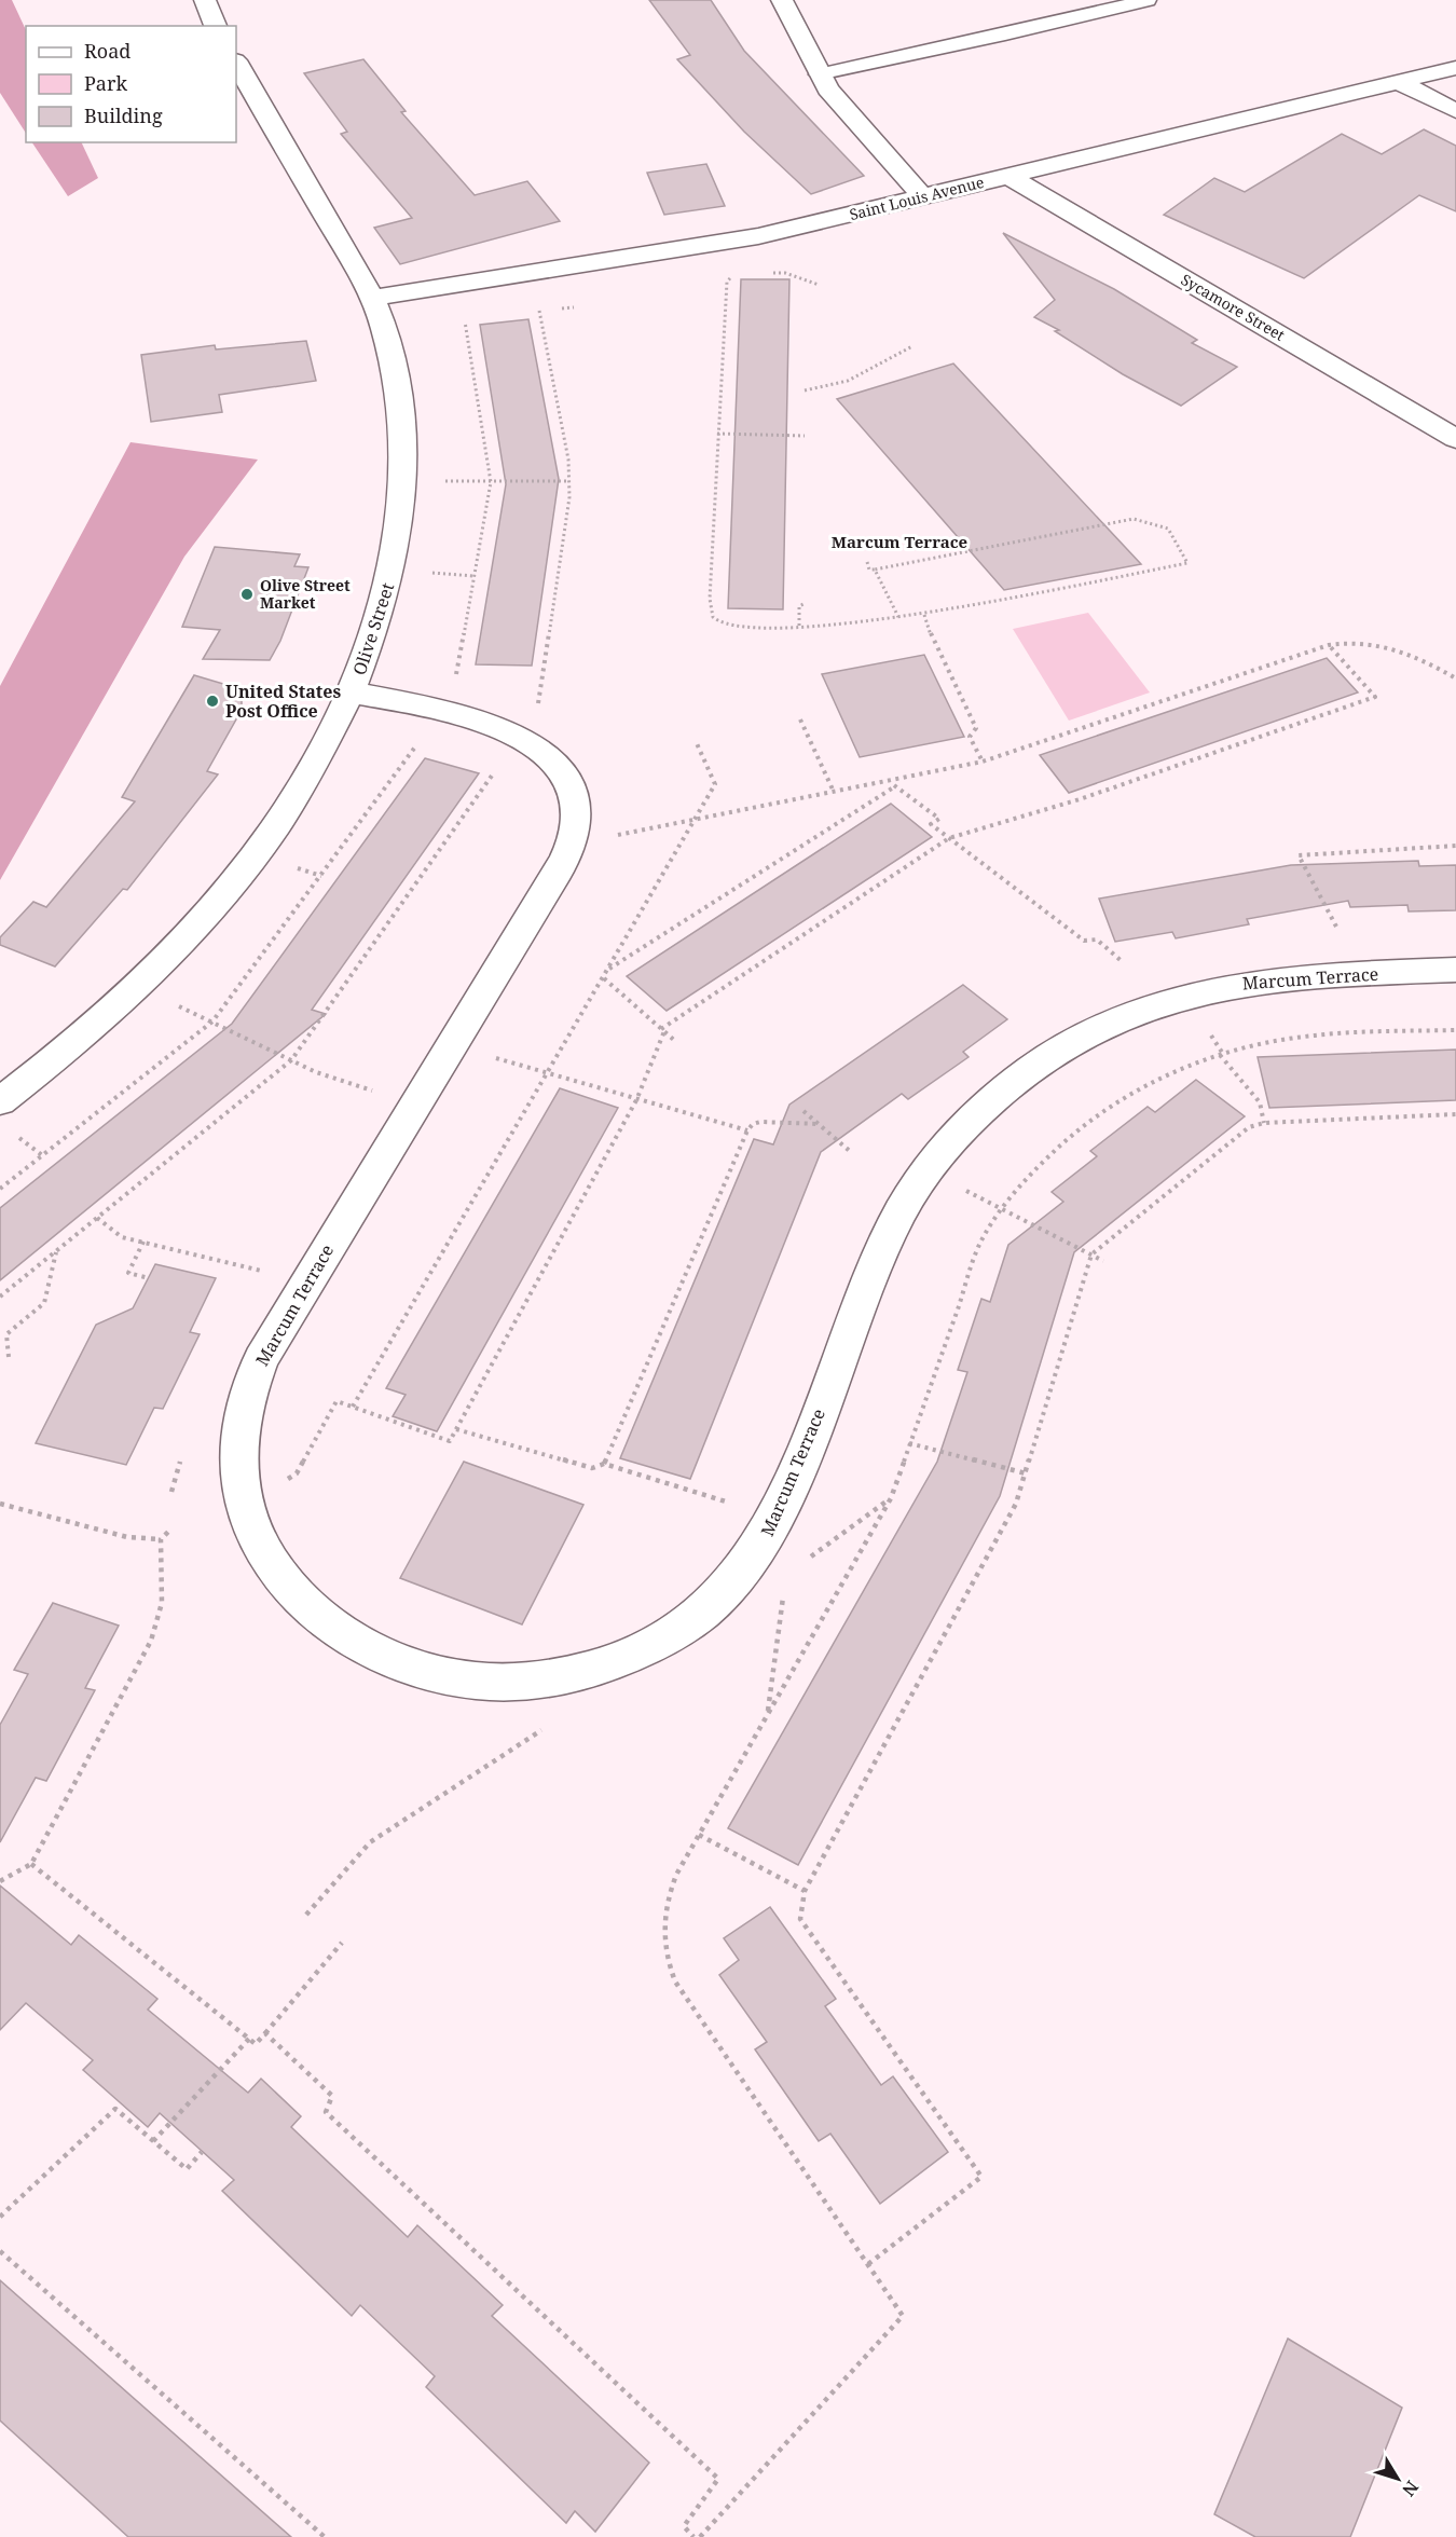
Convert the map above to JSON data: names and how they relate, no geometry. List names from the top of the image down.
{
  "streets": {
    "street": [
      "Saint Louis Avenue",
      "Sycamore Street",
      "Olive Street",
      "Marcum Terrace"
    ]
  },
  "crossings": [
    ["Saint Louis Avenue", "Sycamore Street"],
    ["Saint Louis Avenue", "Olive Street"],
    ["Olive Street", "Marcum Terrace"]
  ],
  "districts": ["Marcum Terrace"],
  "places": ["Olive Street Market", "United States Post Office"],
  "legend": ["Road", "Park", "Building"],
  "north": "bottom right"
}
